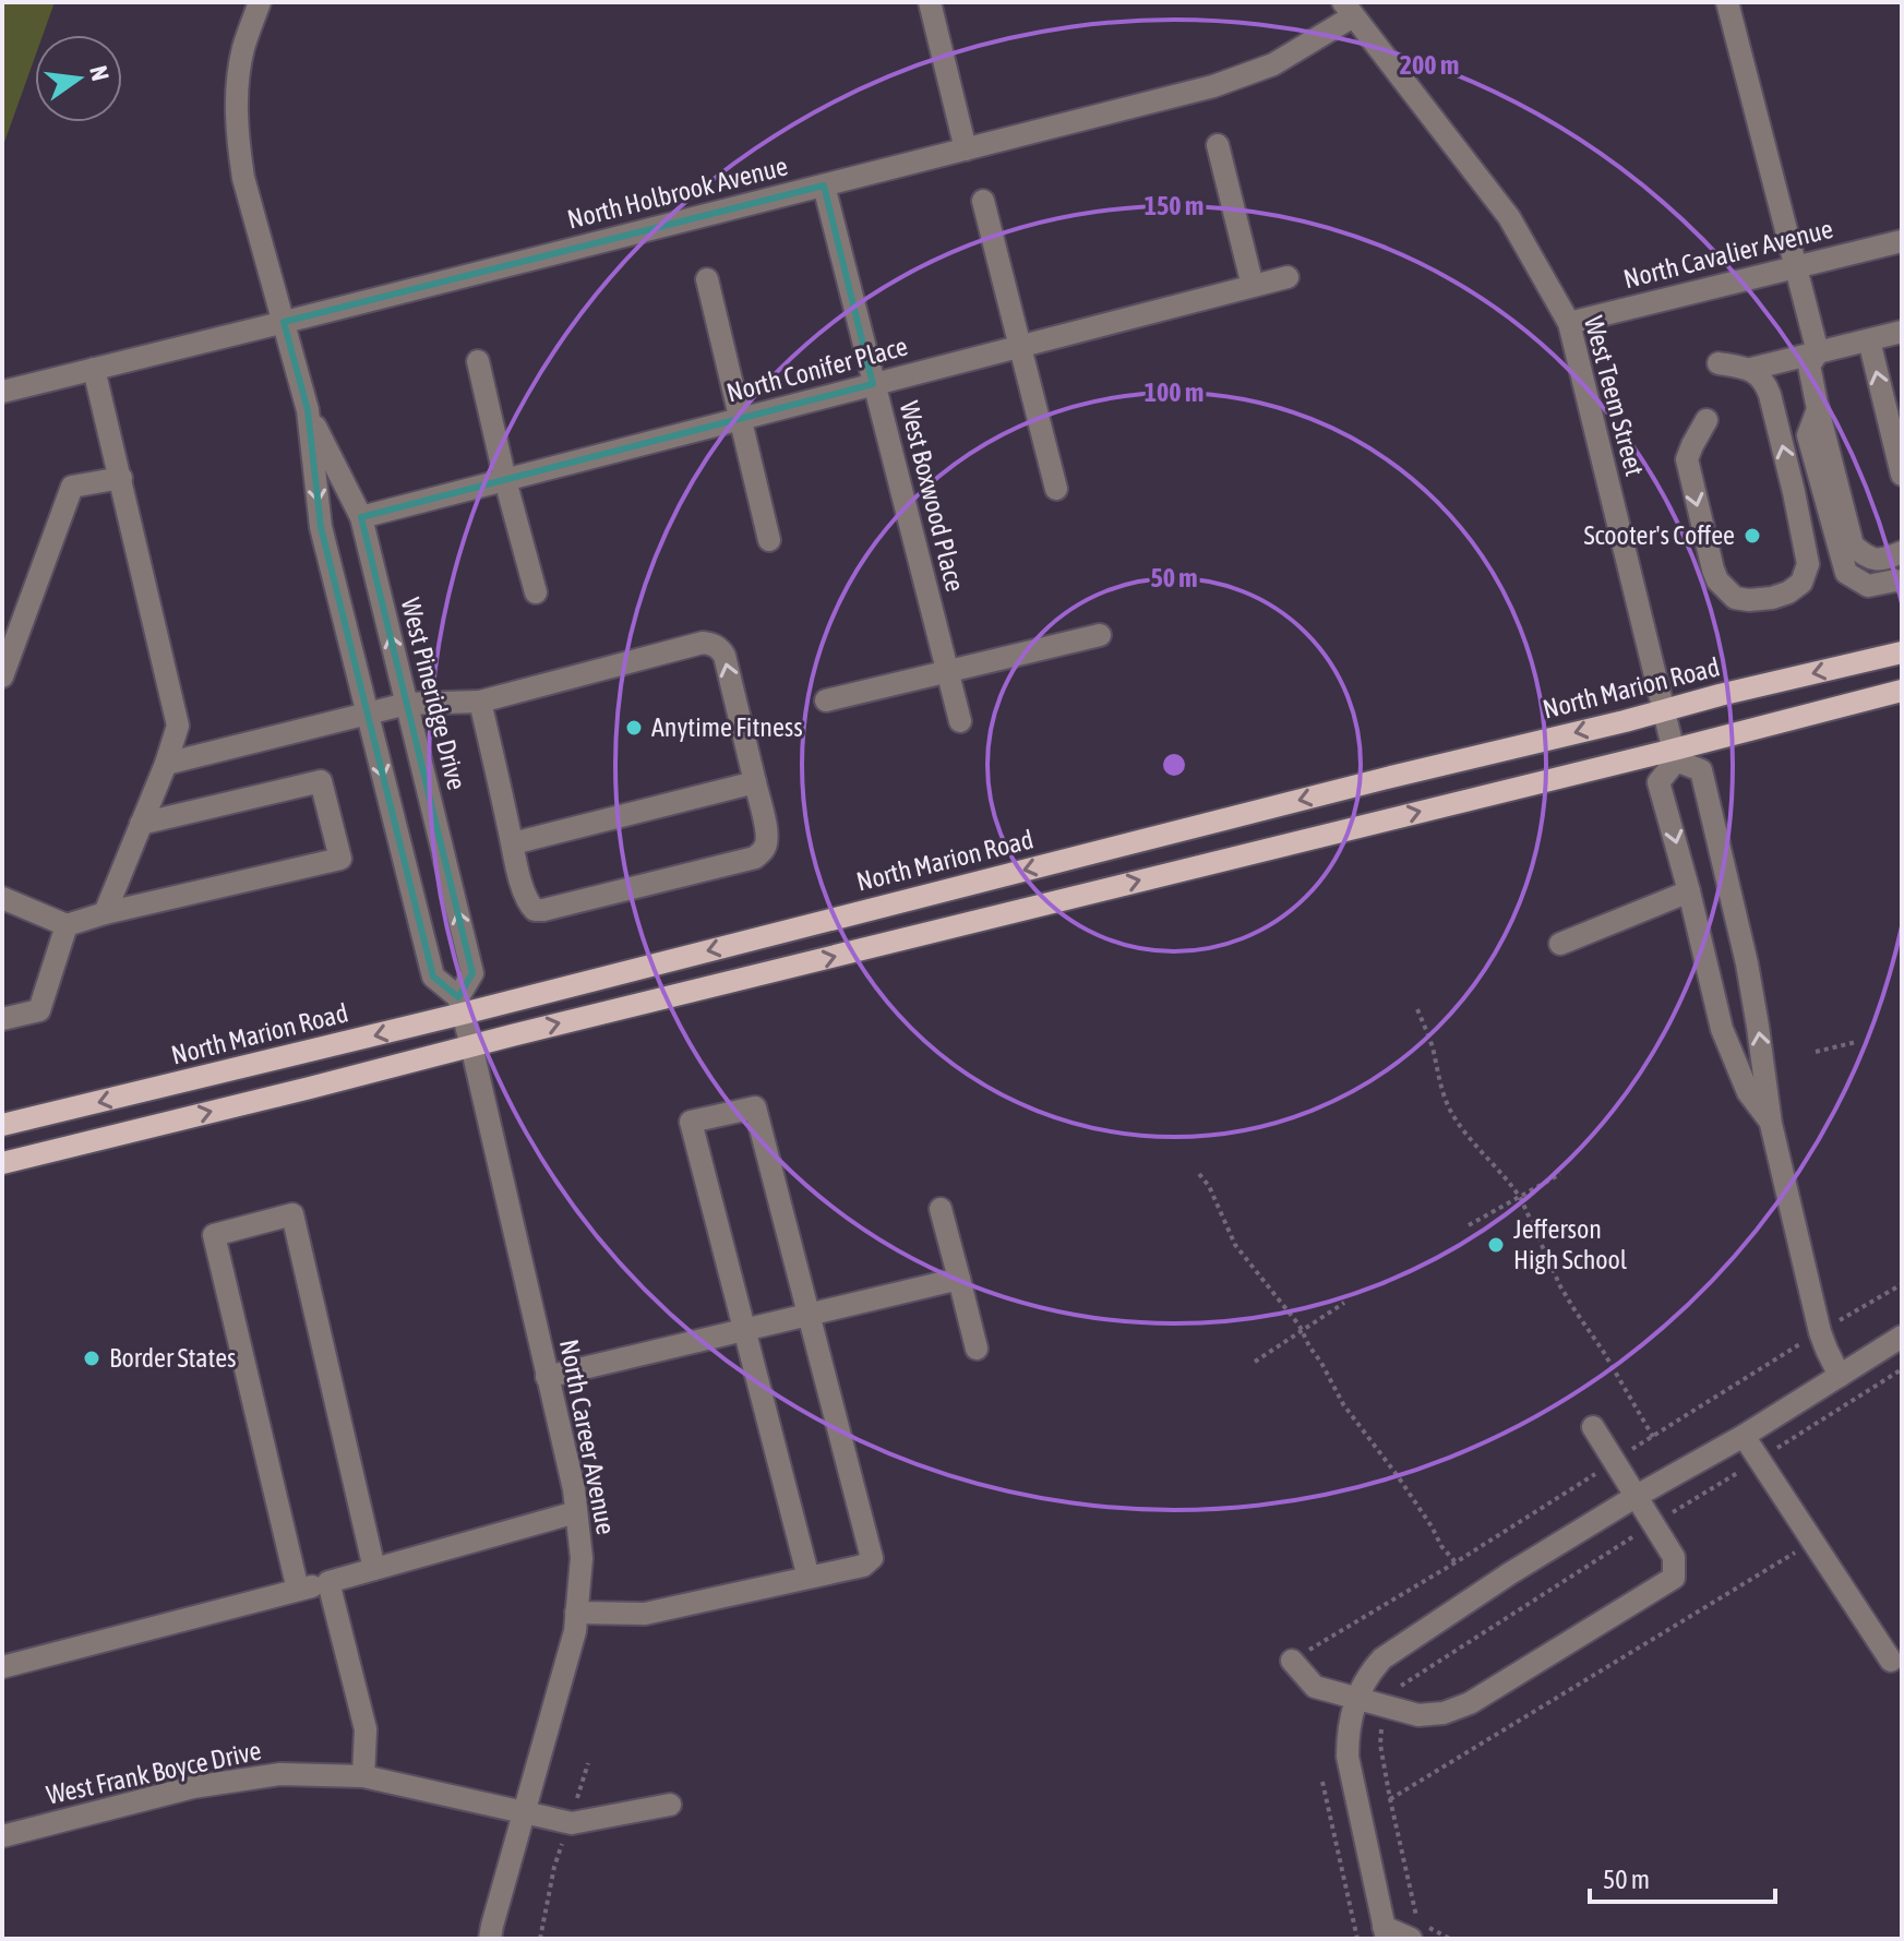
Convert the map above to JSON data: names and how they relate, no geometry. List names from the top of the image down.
{
  "streets": {
    "main road": ["North Marion Road"],
    "street": [
      "North Holbrook Avenue",
      "North Cavalier Avenue",
      "North Conifer Place",
      "West Teem Street",
      "West Boxwood Place",
      "West Pineridge Drive",
      "North Career Avenue",
      "West Frank Boyce Drive"
    ]
  },
  "crossings": [
    ["North Holbrook Avenue", "West Teem Street"],
    ["North Holbrook Avenue", "West Boxwood Place"],
    ["North Holbrook Avenue", "West Pineridge Drive"],
    ["North Cavalier Avenue", "West Teem Street"],
    ["North Conifer Place", "West Boxwood Place"],
    ["North Conifer Place", "West Pineridge Drive"],
    ["West Teem Street", "North Marion Road"],
    ["North Marion Road", "West Pineridge Drive"],
    ["North Marion Road", "North Career Avenue"],
    ["West Pineridge Drive", "North Career Avenue"],
    ["North Career Avenue", "West Frank Boyce Drive"]
  ],
  "places": [
    "Scooter's Coffee",
    "Anytime Fitness",
    "Jefferson High School",
    "Border States"
  ],
  "scale_bar": "50 m",
  "north": "right",
  "rings": [
    "200 m",
    "150 m",
    "100 m",
    "50 m"
  ]
}
